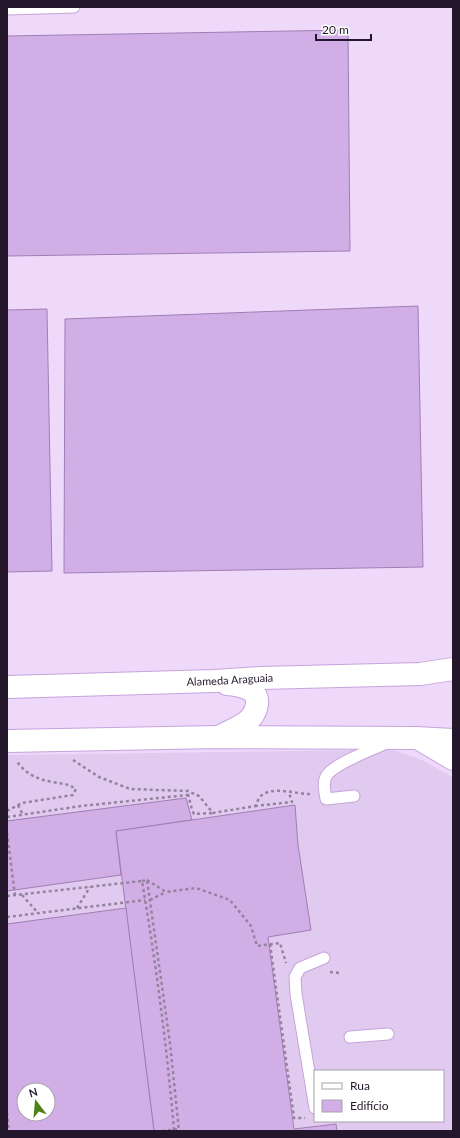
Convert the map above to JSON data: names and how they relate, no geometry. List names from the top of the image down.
{
  "streets": {
    "main road": ["Alameda Araguaia"]
  },
  "legend": ["Rua", "Edifício"],
  "scale_bar": "20 m",
  "north": "top"
}
